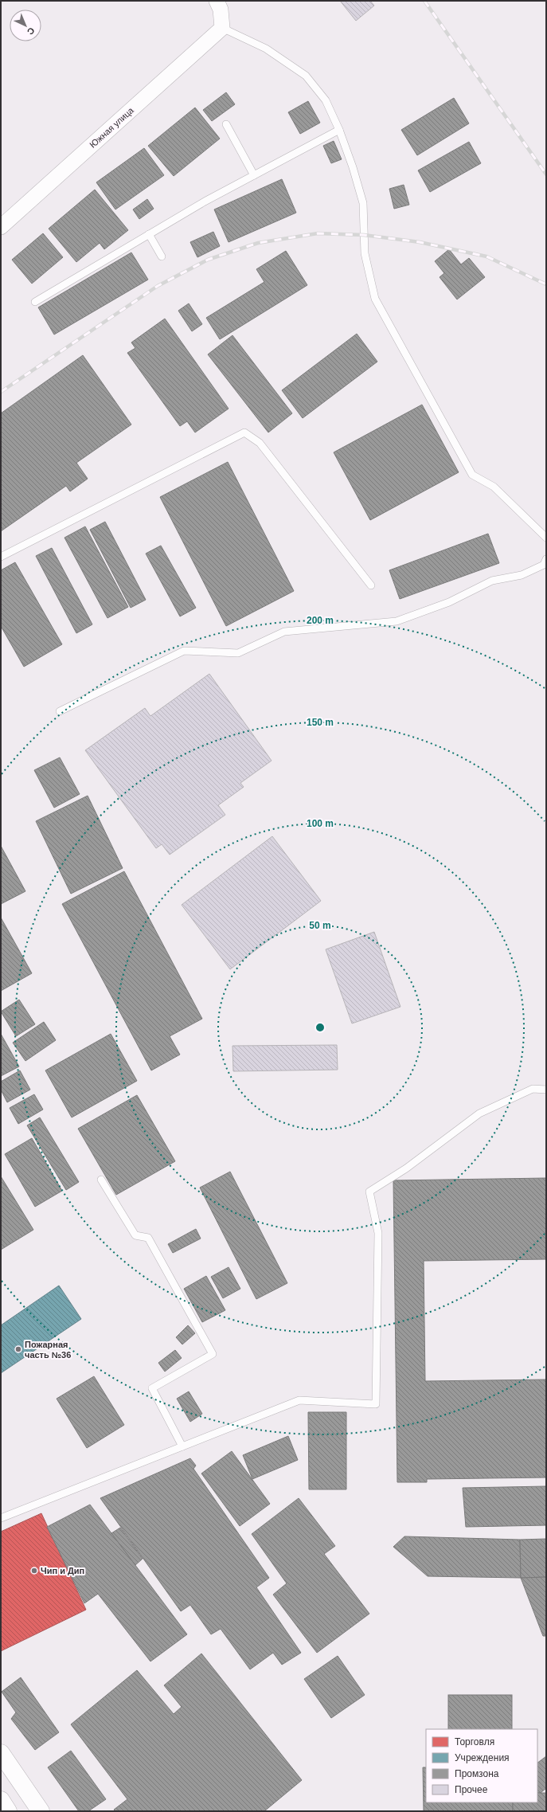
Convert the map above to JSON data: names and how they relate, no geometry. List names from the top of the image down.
{
  "streets": {
    "street": ["Южная улица"]
  },
  "places": ["Пожарная часть №36", "Чип и Дип"],
  "legend": [
    "Торговля",
    "Учреждения",
    "Промзона",
    "Прочее"
  ],
  "north": "bottom right",
  "rings": [
    "200 m",
    "150 m",
    "100 m",
    "50 m"
  ]
}
